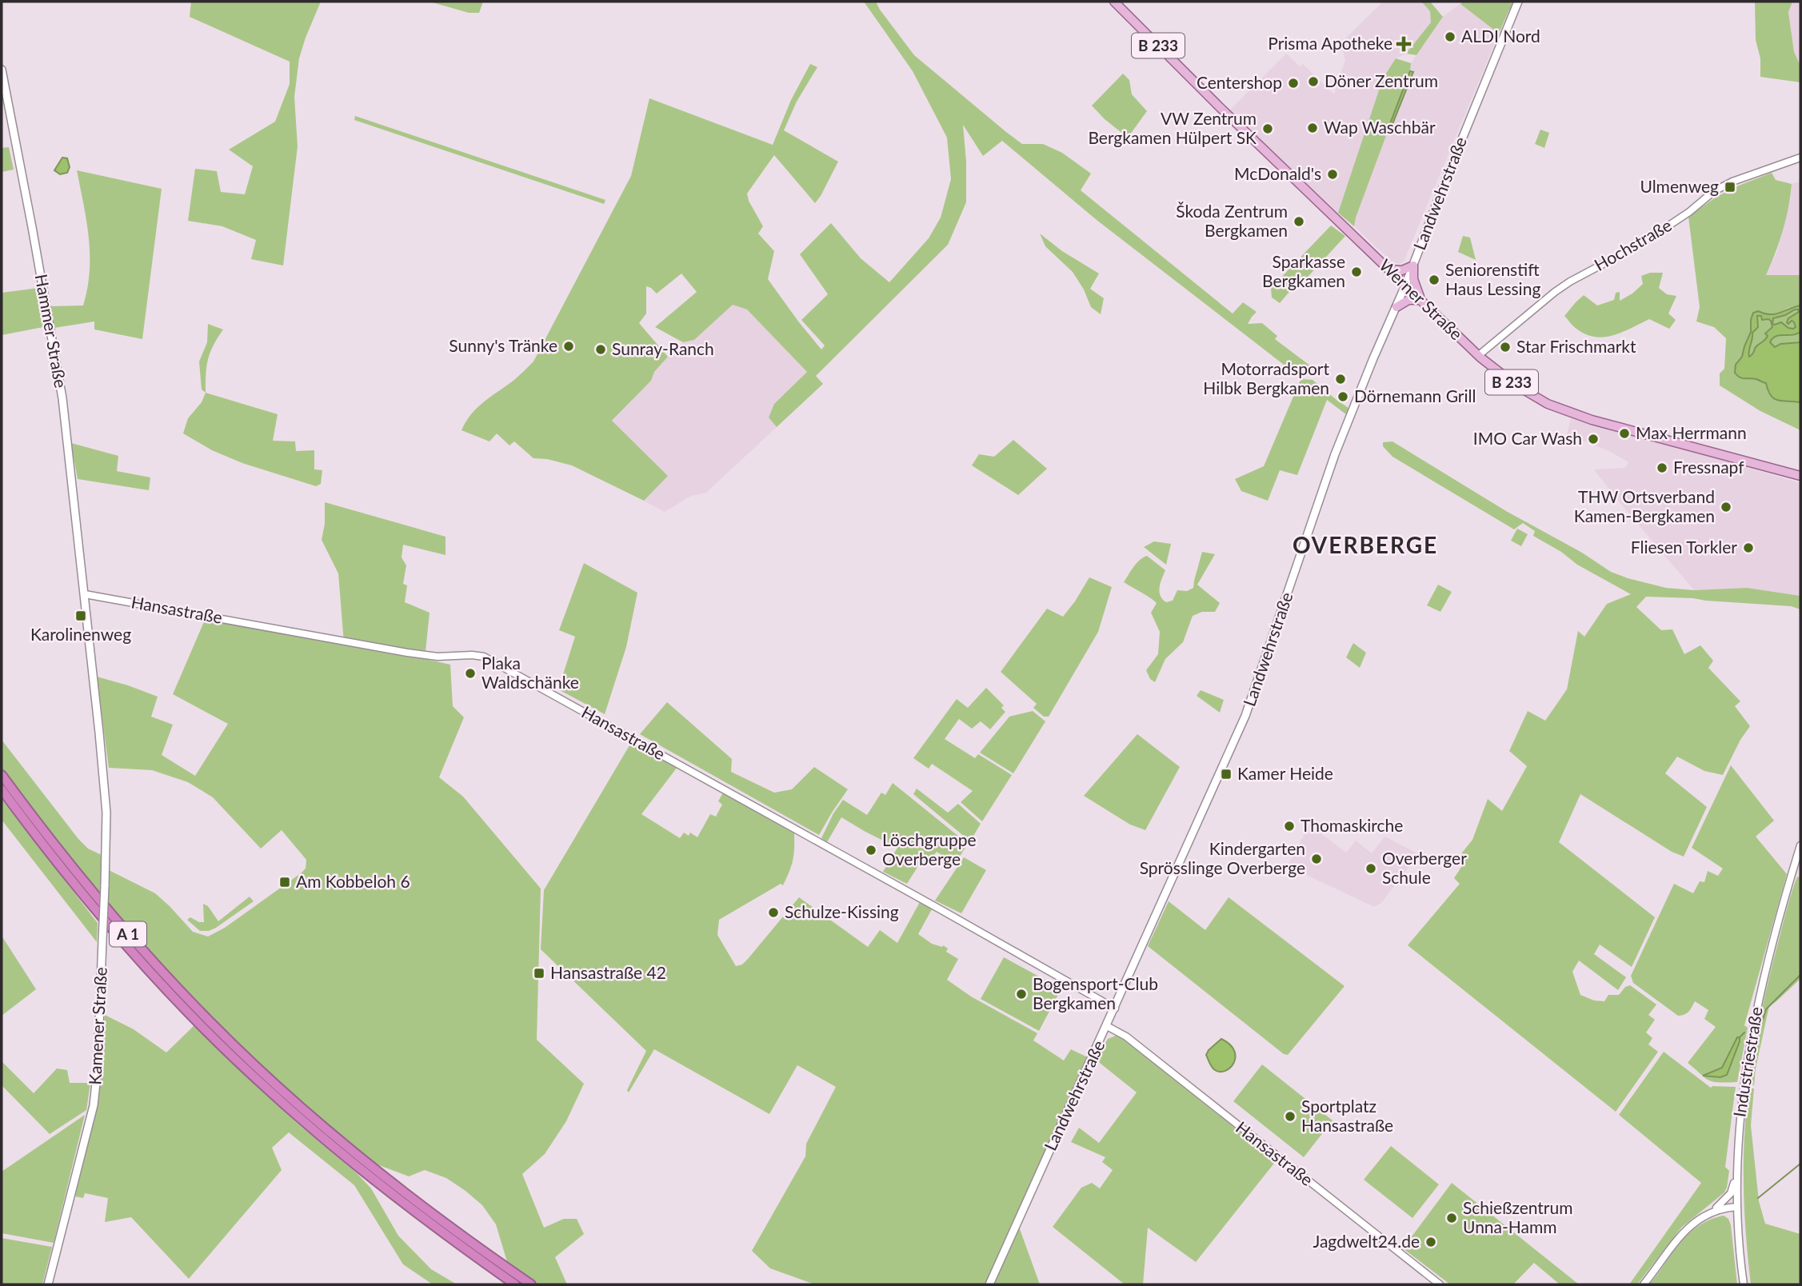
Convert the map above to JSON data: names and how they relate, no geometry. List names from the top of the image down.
{
  "streets": {
    "highway": ["A 1"],
    "main road": [
      "B 233",
      "Landwehrstraße",
      "Werner Straße",
      "Hammer Straße",
      "Kamener Straße"
    ],
    "street": ["Hochstraße", "Hansastraße", "Industriestraße"]
  },
  "crossings": [
    ["Landwehrstraße", "Werner Straße"],
    ["Landwehrstraße", "Hansastraße"],
    ["Hochstraße", "Werner Straße"],
    ["Hammer Straße", "Hansastraße"],
    ["Hammer Straße", "Kamener Straße"],
    ["Hansastraße", "Kamener Straße"]
  ],
  "districts": ["OVERBERGE"],
  "places": {
    "other": [
      "ALDI Nord",
      "Döner Zentrum",
      "Centershop",
      "Wap Waschbär",
      "VW Zentrum Bergkamen Hülpert SK",
      "McDonald's",
      "Škoda Zentrum Bergkamen",
      "Sparkasse Bergkamen",
      "Seniorenstift Haus Lessing",
      "Sunny's Tränke",
      "Star Frischmarkt",
      "Sunray-Ranch",
      "Motorradsport Hilbk Bergkamen",
      "Dörnemann Grill",
      "Max Herrmann",
      "IMO Car Wash",
      "Fressnapf",
      "THW Ortsverband Kamen-Bergkamen",
      "Fliesen Torkler",
      "Plaka Waldschänke",
      "Thomaskirche",
      "Löschgruppe Overberge",
      "Kindergarten Sprösslinge Overberge",
      "Overberger Schule",
      "Schulze-Kissing",
      "Bogensport-Club Bergkamen",
      "Sportplatz Hansastraße",
      "Schießzentrum Unna-Hamm",
      "Jagdwelt24.de"
    ],
    "health": ["Prisma Apotheke"],
    "transit": [
      "Ulmenweg",
      "Karolinenweg",
      "Kamer Heide",
      "Am Kobbeloh 6",
      "Hansastraße 42"
    ]
  }
}
